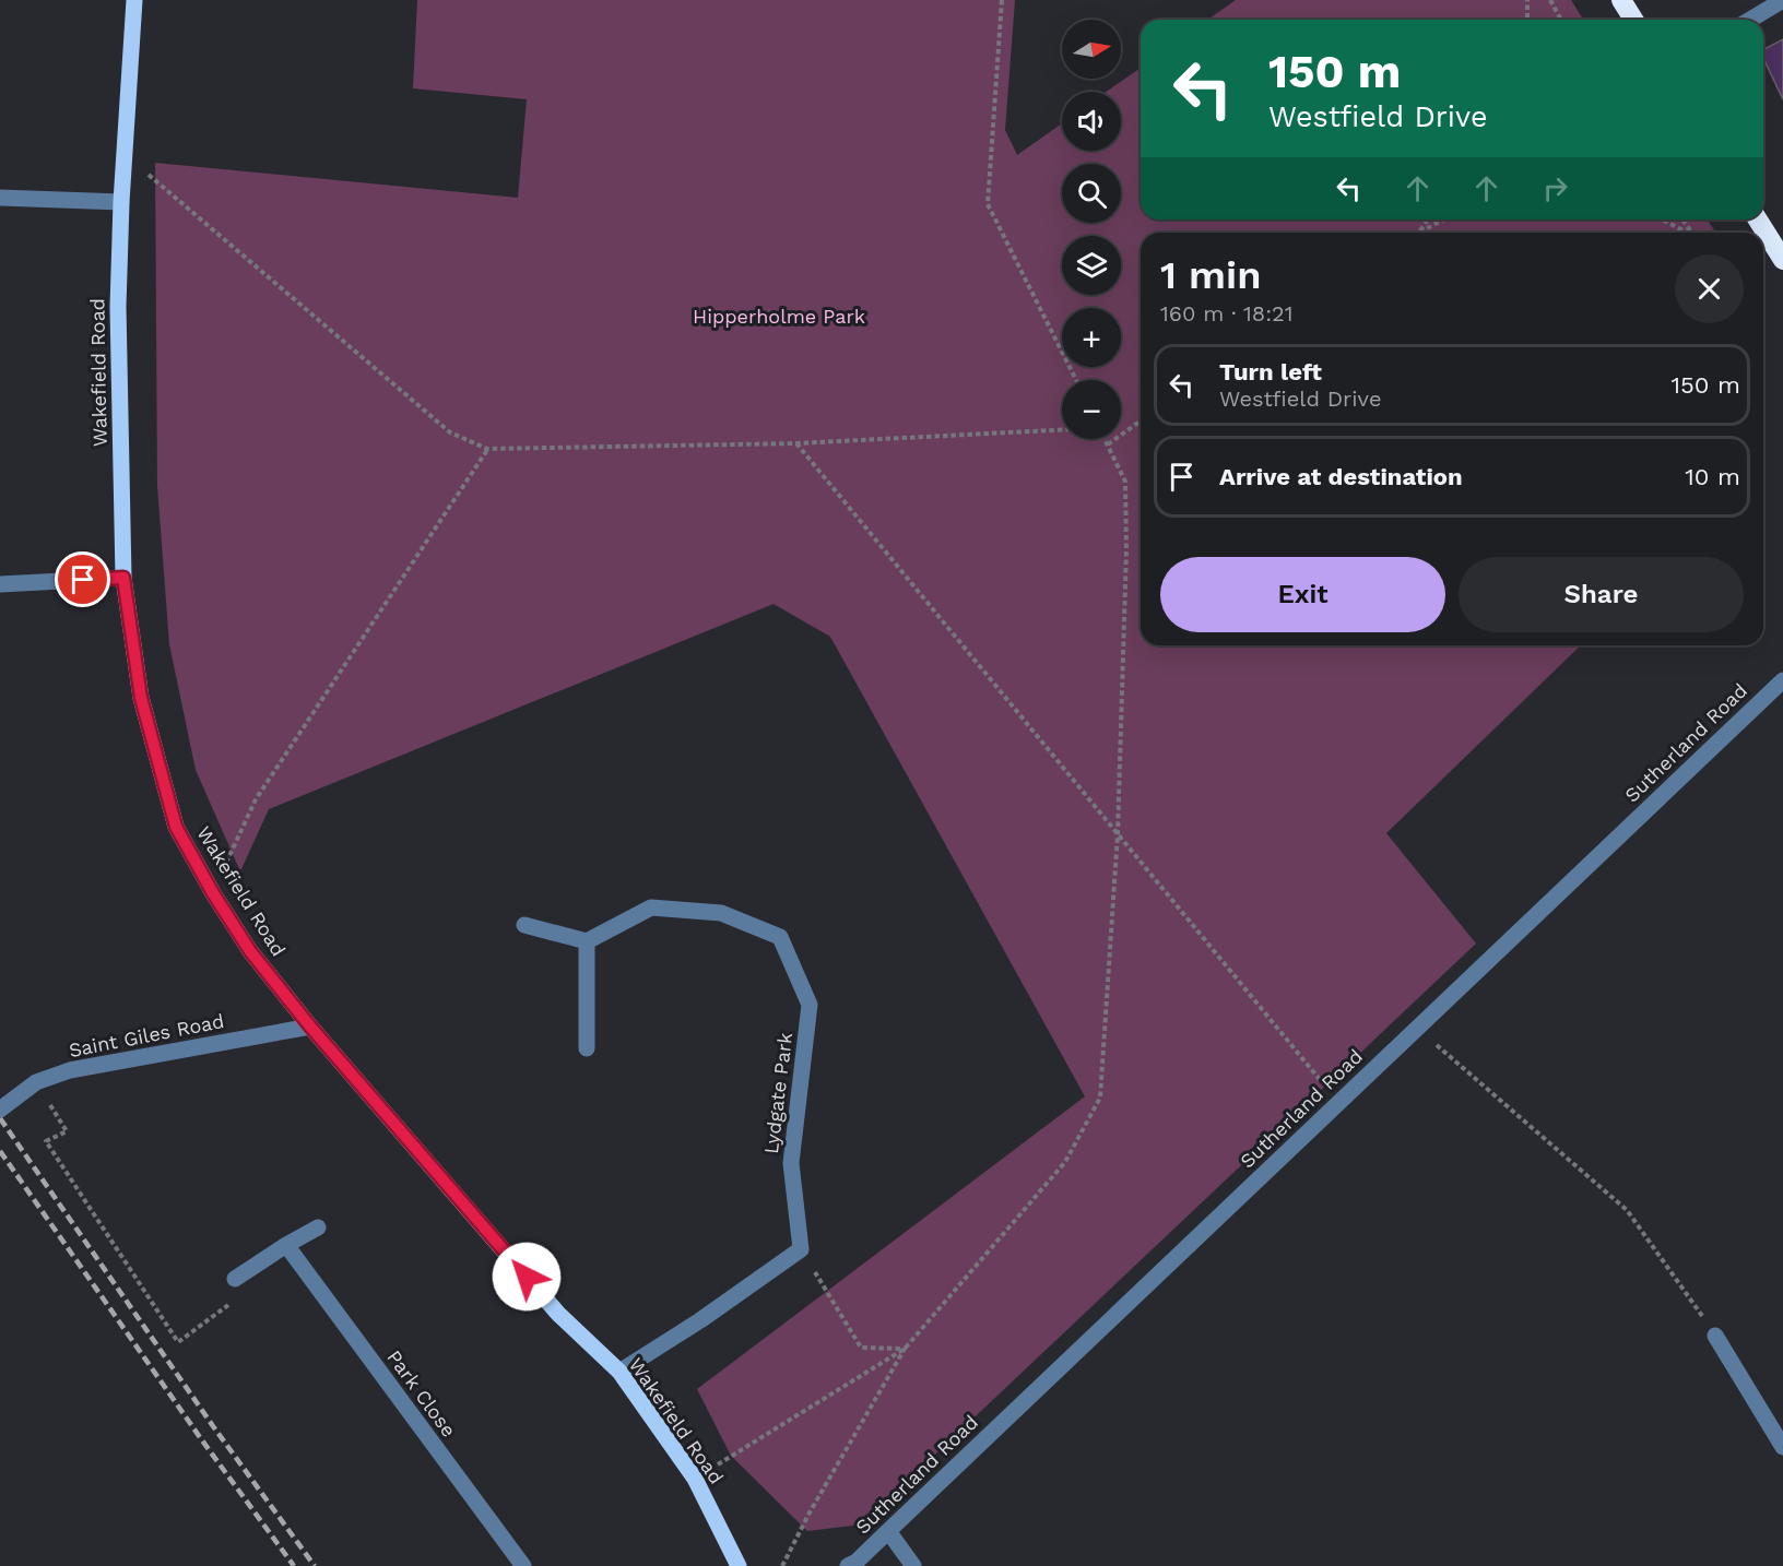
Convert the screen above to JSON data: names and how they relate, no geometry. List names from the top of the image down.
{
  "streets": {
    "main road": ["Wakefield Road"],
    "street": [
      "Sutherland Road",
      "Saint Giles Road",
      "Lydgate Park",
      "Park Close"
    ]
  },
  "crossings": [
    ["Wakefield Road", "Saint Giles Road"]
  ],
  "parks": ["Hipperholme Park"],
  "north": "right",
  "page": {
    "map_buttons": ["+", "−"],
    "turn": ["150 m", "Westfield Drive"],
    "heading": ["1 min", "160 m · 18:21"],
    "list": [
      {
        "name": "Turn left",
        "note": "Westfield Drive",
        "value": "150 m"
      },
      {
        "name": "Arrive at destination",
        "value": "10 m"
      }
    ],
    "buttons": ["Exit", "Share"]
  }
}
